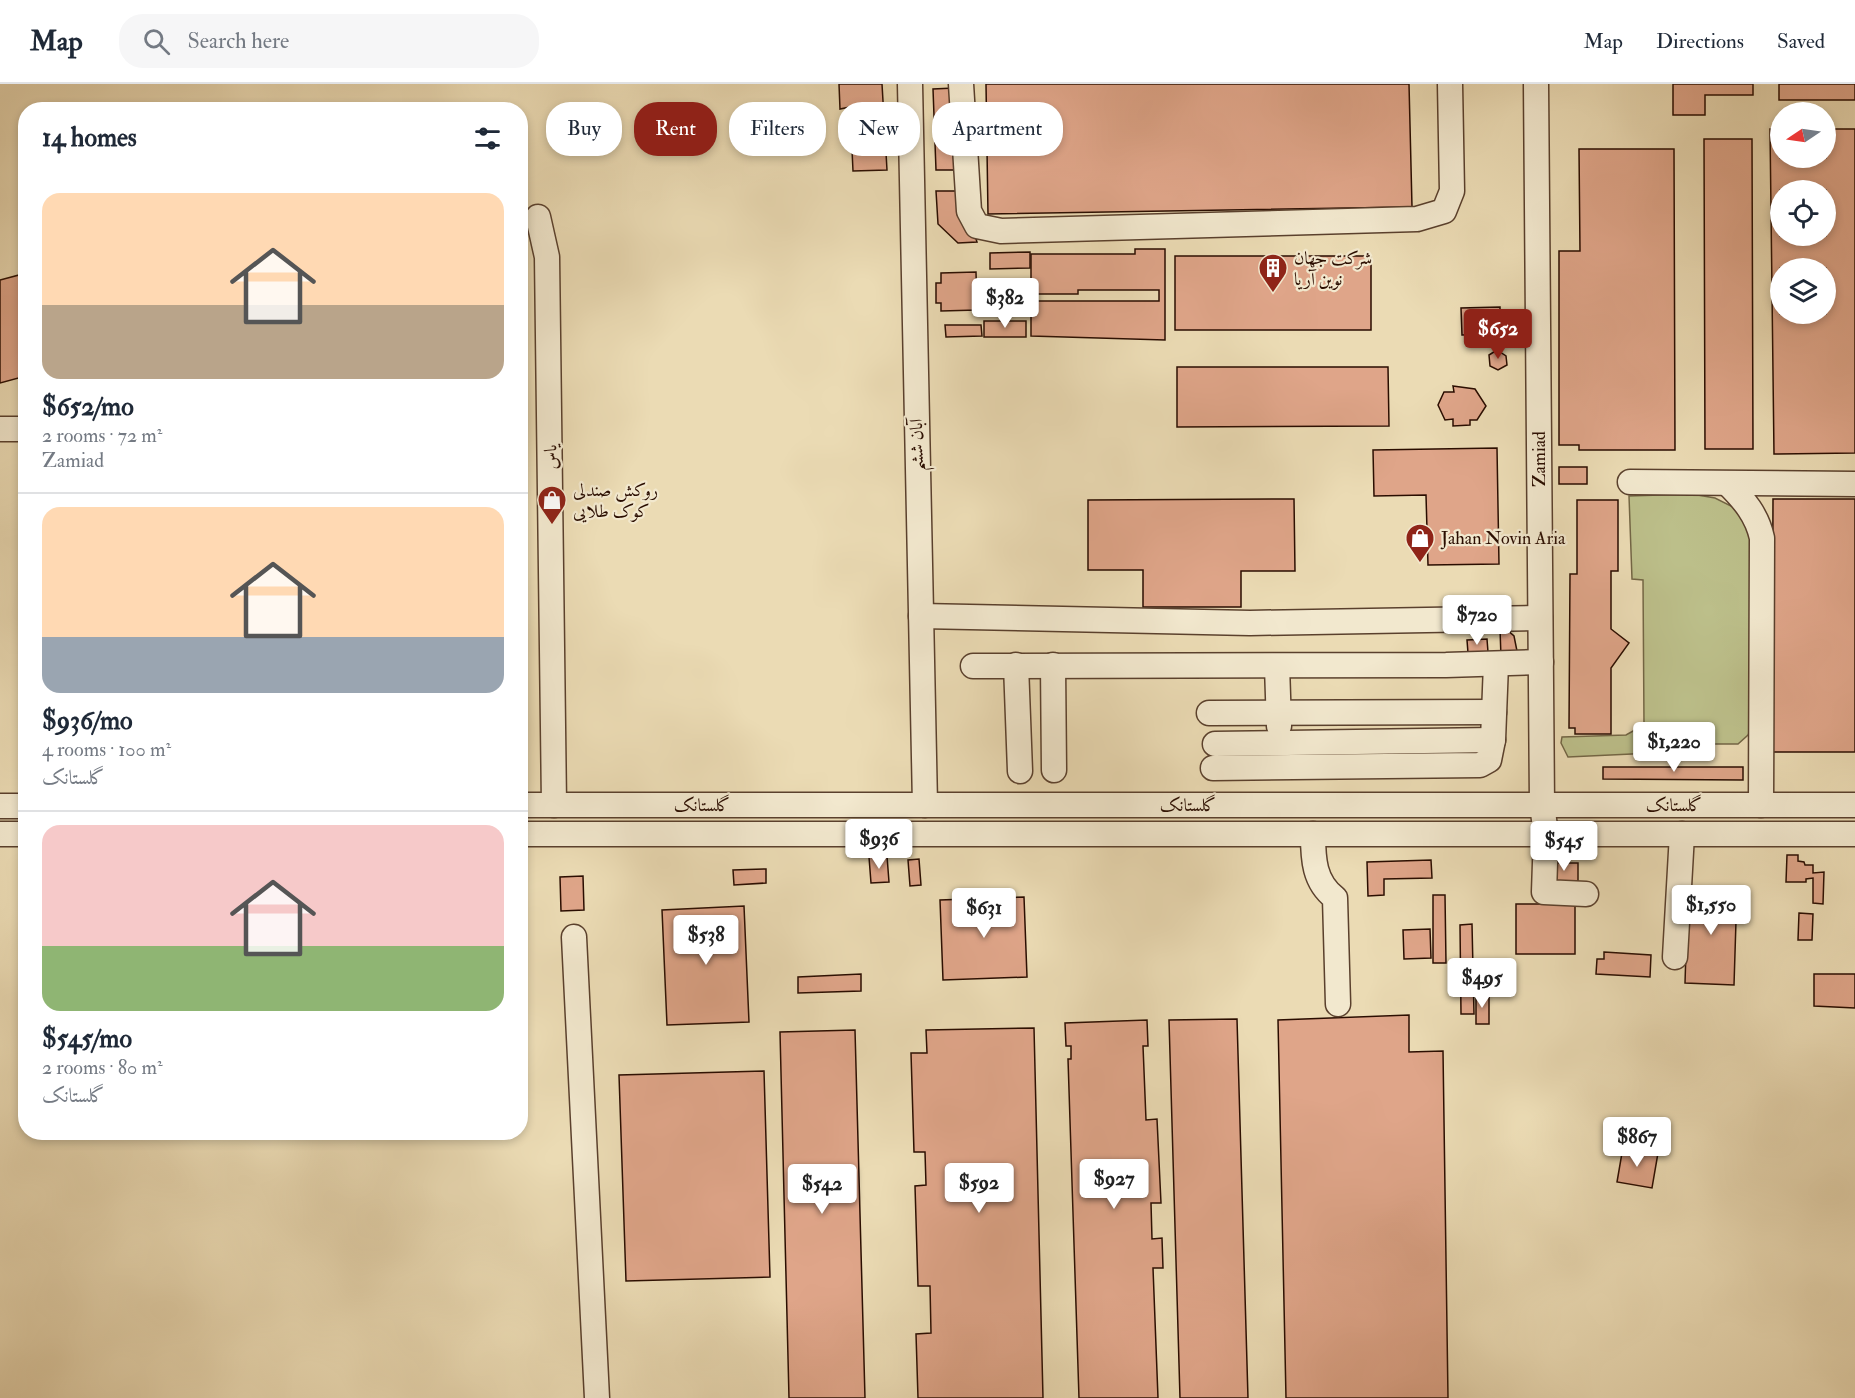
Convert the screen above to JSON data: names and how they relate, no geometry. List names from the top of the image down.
{
  "streets": {
    "street": [
      "آبان ششم",
      "یاس",
      "Zamiad",
      "گلستانک"
    ]
  },
  "crossings": [
    ["آبان ششم", "گلستانک"],
    ["یاس", "گلستانک"],
    ["Zamiad", "گلستانک"]
  ],
  "places": {
    "building": ["شرکت جهان نوین آریا"],
    "shop": ["روکش صندلی کوک طلایی", "Jahan Novin Aria"]
  },
  "north": "left",
  "page": {
    "header": "Map",
    "search": "Search here",
    "nav": ["Map", "Directions", "Saved"],
    "chip": [
      "Buy",
      "Rent",
      "Filters",
      "New",
      "Apartment"
    ],
    "heading": "14 homes",
    "list": [
      {
        "name": "$652/mo",
        "note": "2 rooms · 72 m² · Zamiad"
      },
      {
        "name": "$936/mo",
        "note": "4 rooms · 100 m² · گلستانک"
      },
      {
        "name": "$545/mo",
        "note": "2 rooms · 80 m² · گلستانک"
      }
    ],
    "price": [
      "$382",
      "$652",
      "$720",
      "$1,220",
      "$936",
      "$545",
      "$1,550",
      "$631",
      "$538",
      "$495",
      "$867",
      "$927",
      "$592",
      "$542"
    ]
  }
}
